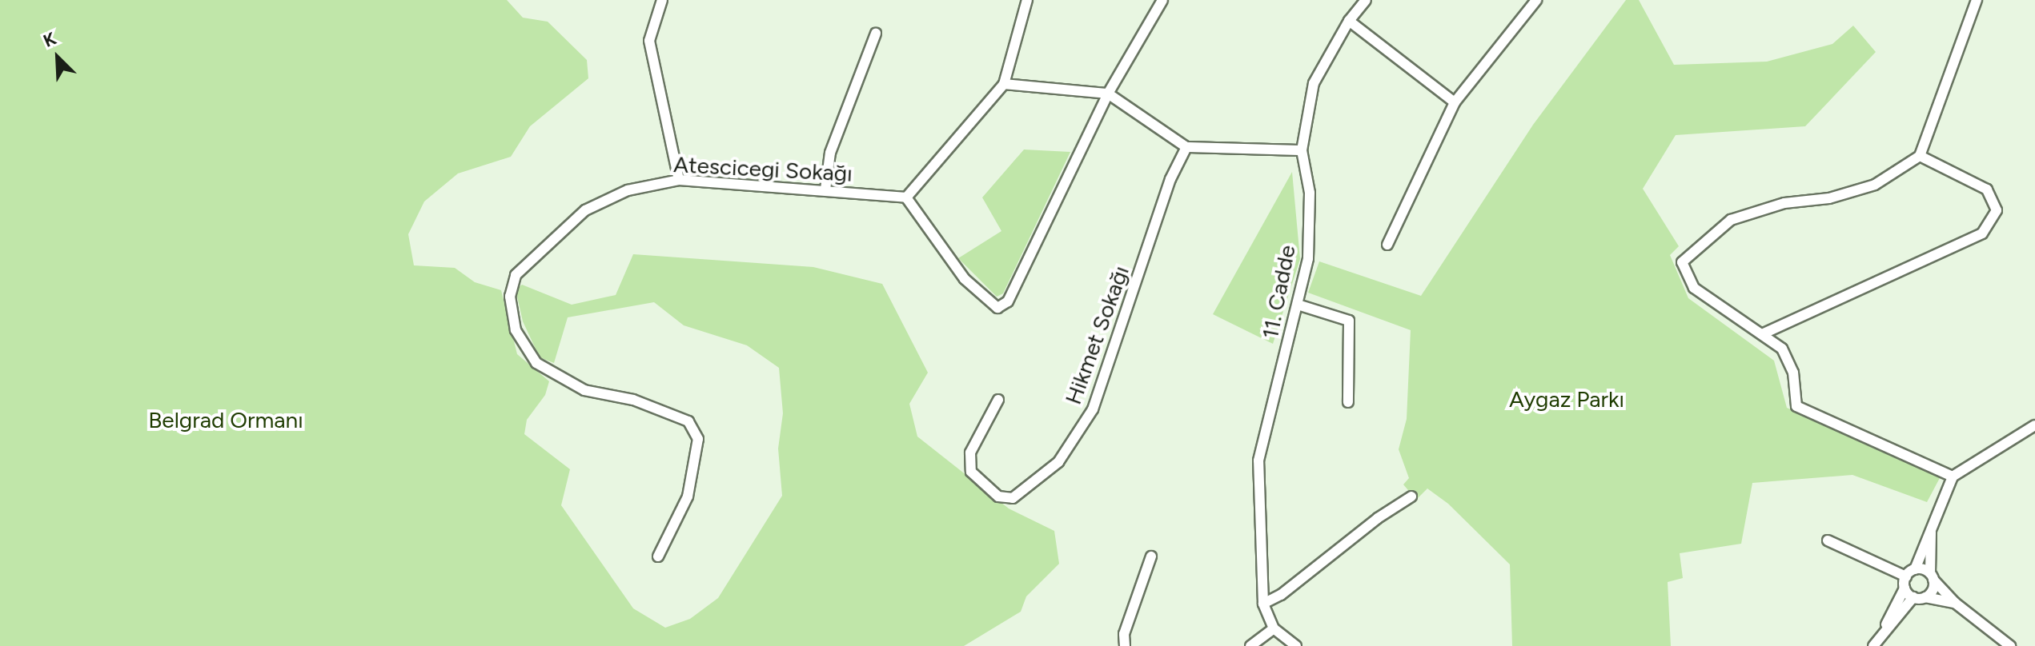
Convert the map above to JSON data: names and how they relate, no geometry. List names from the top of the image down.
{
  "streets": {
    "street": ["Atescicegi Sokağı", "11. Cadde", "Hikmet Sokağı"]
  },
  "parks": ["Aygaz Parkı", "Belgrad Ormanı"],
  "north": "top left"
}
